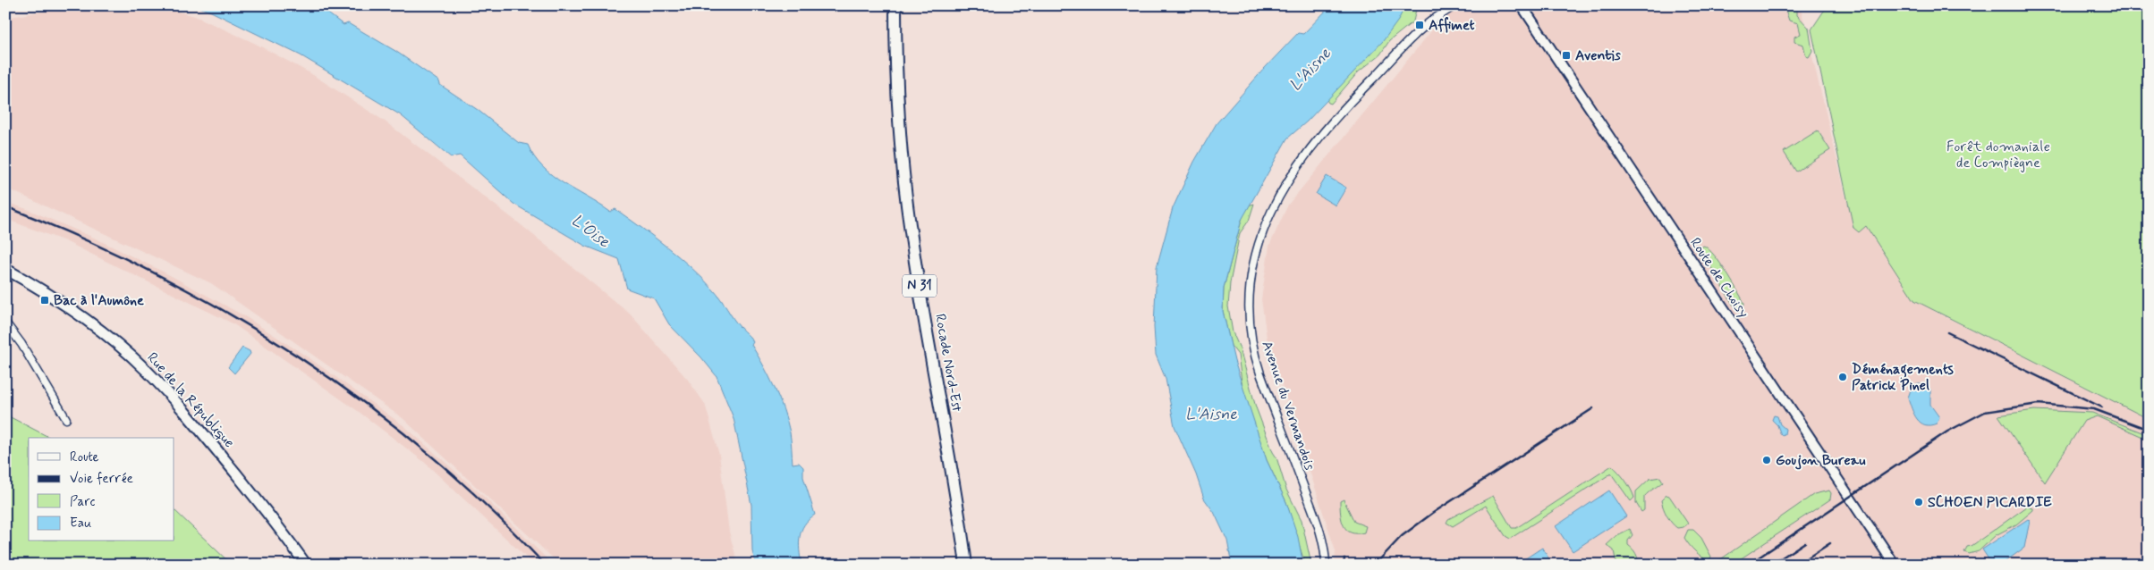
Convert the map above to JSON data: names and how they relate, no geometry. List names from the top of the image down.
{
  "streets": {
    "main road": ["N 31", "Rocade Nord-Est", "Rue de la République"],
    "street": ["Route de Choisy", "Avenue du Vermandois"]
  },
  "water": ["L'Aisne", "L'Oise"],
  "parks": ["Forêt domaniale de Compiègne"],
  "places": {
    "transit": ["Affimet", "Aventis", "Bac à l'Aumône"],
    "other": ["Déménagements Patrick Pinel", "Goujon Bureau", "SCHOEN PICARDIE"]
  },
  "legend": [
    "Route",
    "Voie ferrée",
    "Parc",
    "Eau"
  ]
}
